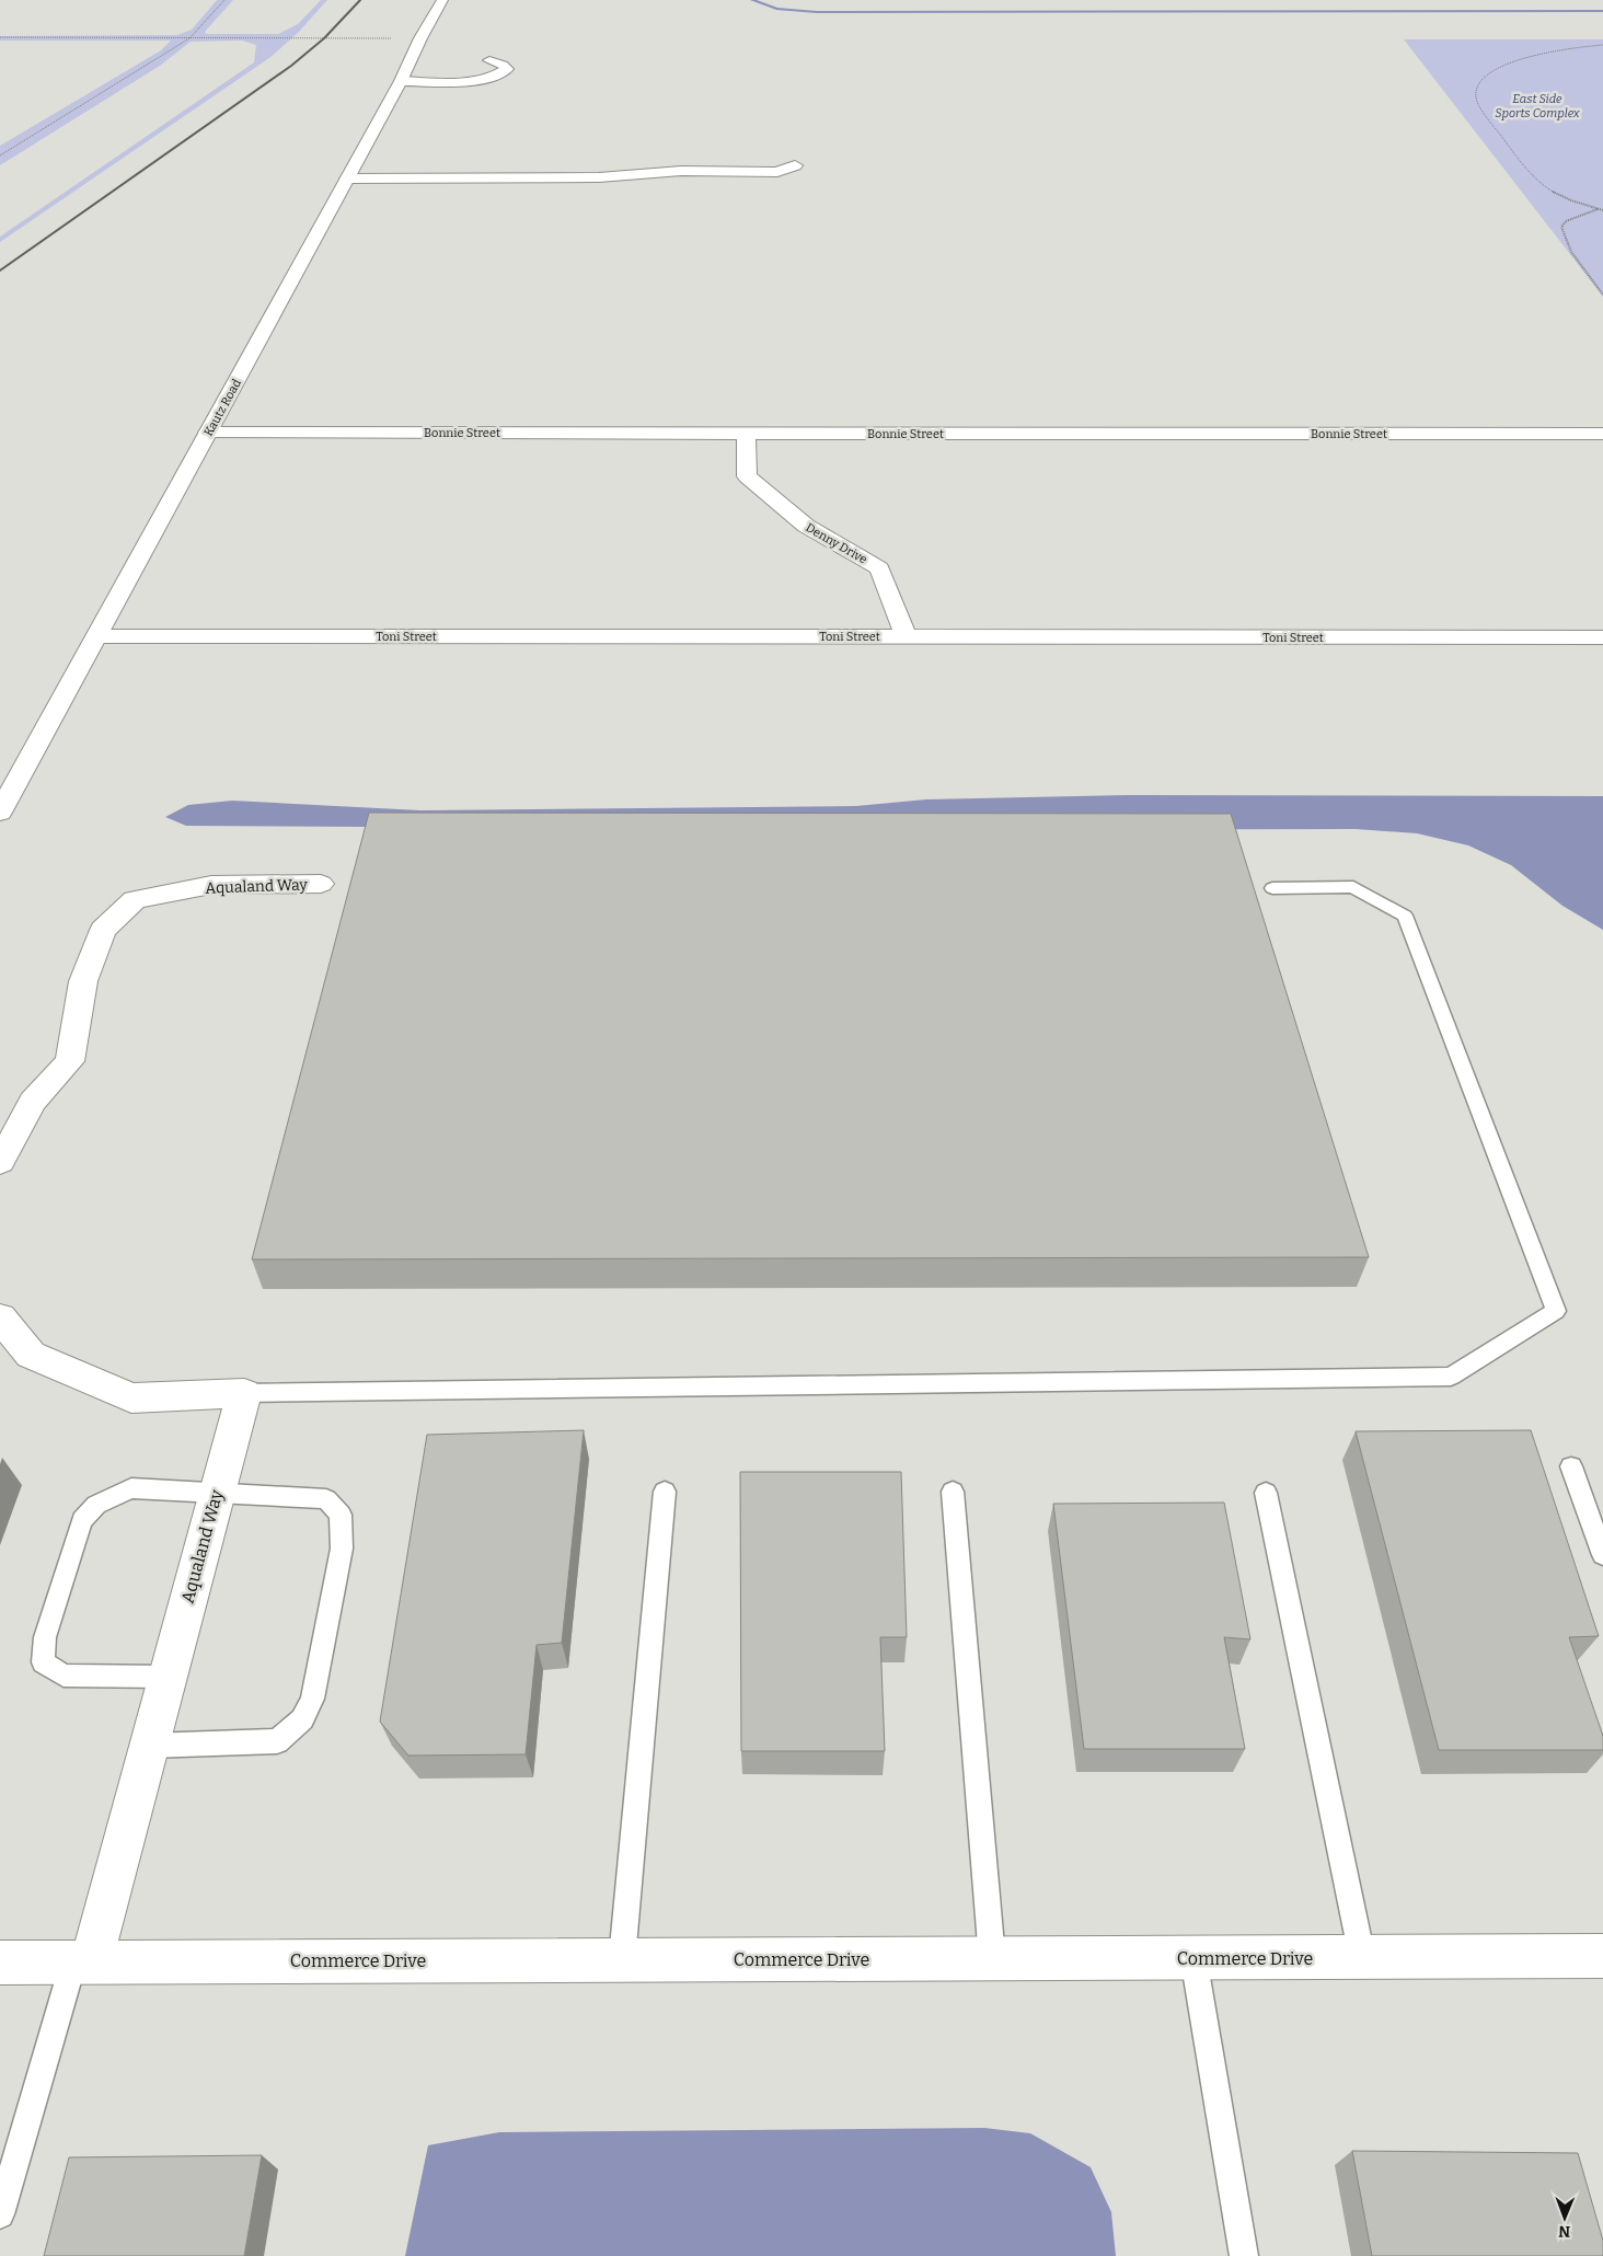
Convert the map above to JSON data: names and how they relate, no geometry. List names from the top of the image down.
{
  "streets": {
    "street": [
      "Kautz Road",
      "Bonnie Street",
      "Denny Drive",
      "Toni Street",
      "Aqualand Way",
      "Commerce Drive"
    ]
  },
  "crossings": [
    ["Kautz Road", "Bonnie Street"],
    ["Kautz Road", "Toni Street"],
    ["Bonnie Street", "Denny Drive"],
    ["Denny Drive", "Toni Street"],
    ["Aqualand Way", "Commerce Drive"]
  ],
  "parks": ["East Side Sports Complex"],
  "north": "bottom"
}
